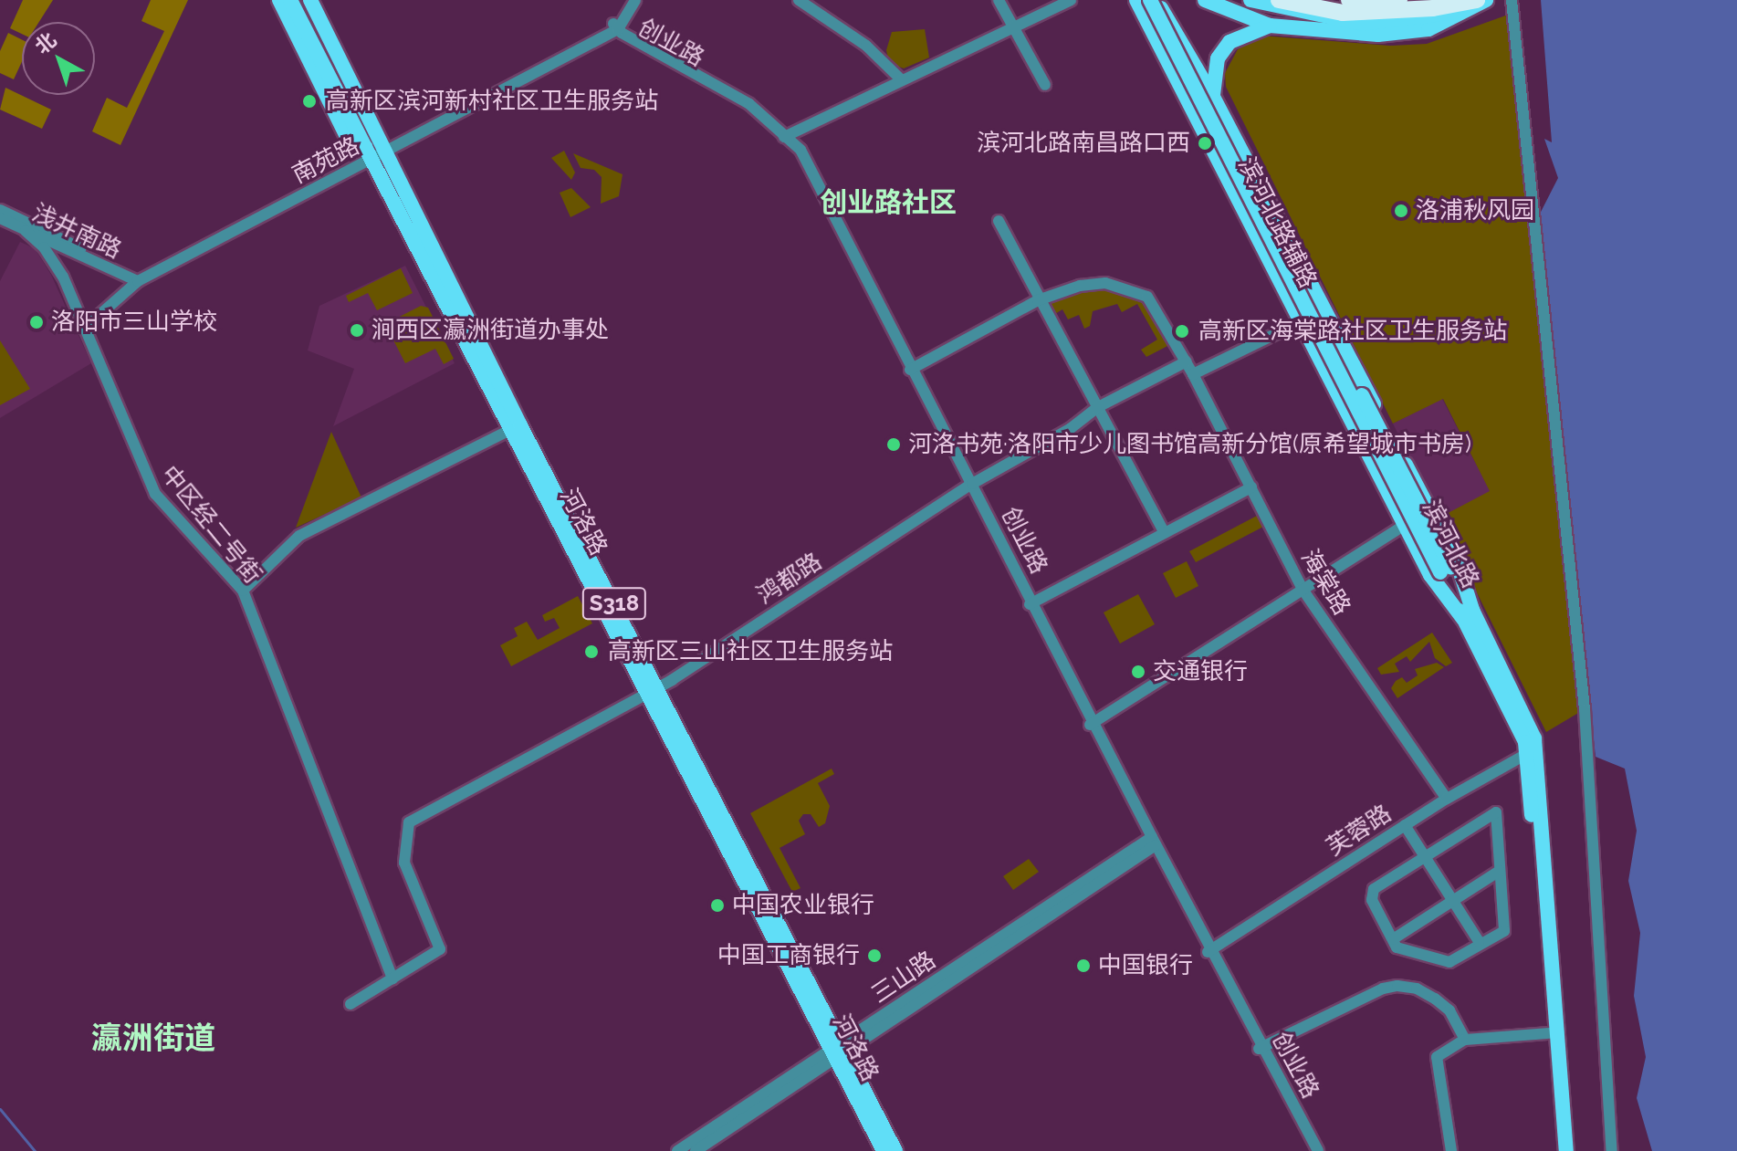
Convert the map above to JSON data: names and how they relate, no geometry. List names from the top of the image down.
{
  "streets": {
    "main road": [
      "滨河北路辅路",
      "河洛路",
      "滨河北路",
      "S318"
    ],
    "street": [
      "创业路",
      "南苑路",
      "浅井南路",
      "中区经二号街",
      "鸿都路",
      "海棠路",
      "芙蓉路",
      "三山路"
    ]
  },
  "crossings": [
    ["创业路", "南苑路"],
    ["创业路", "鸿都路"],
    ["创业路", "海棠路"],
    ["创业路", "芙蓉路"],
    ["创业路", "三山路"],
    ["南苑路", "浅井南路"],
    ["南苑路", "河洛路"],
    ["南苑路", "中区经二号街"],
    ["滨河北路辅路", "滨河北路"],
    ["浅井南路", "中区经二号街"],
    ["河洛路", "鸿都路"],
    ["河洛路", "三山路"],
    ["中区经二号街", "鸿都路"],
    ["滨河北路", "芙蓉路"],
    ["鸿都路", "海棠路"],
    ["海棠路", "芙蓉路"]
  ],
  "districts": ["创业路社区", "瀛洲街道"],
  "places": [
    "高新区滨河新村社区卫生服务站",
    "滨河北路南昌路口西",
    "洛浦秋风园",
    "洛阳市三山学校",
    "涧西区瀛洲街道办事处",
    "高新区海棠路社区卫生服务站",
    "河洛书苑·洛阳市少儿图书馆高新分馆(原希望城市书房)",
    "高新区三山社区卫生服务站",
    "交通银行",
    "中国农业银行",
    "中国工商银行",
    "中国银行"
  ],
  "north": "top left"
}
